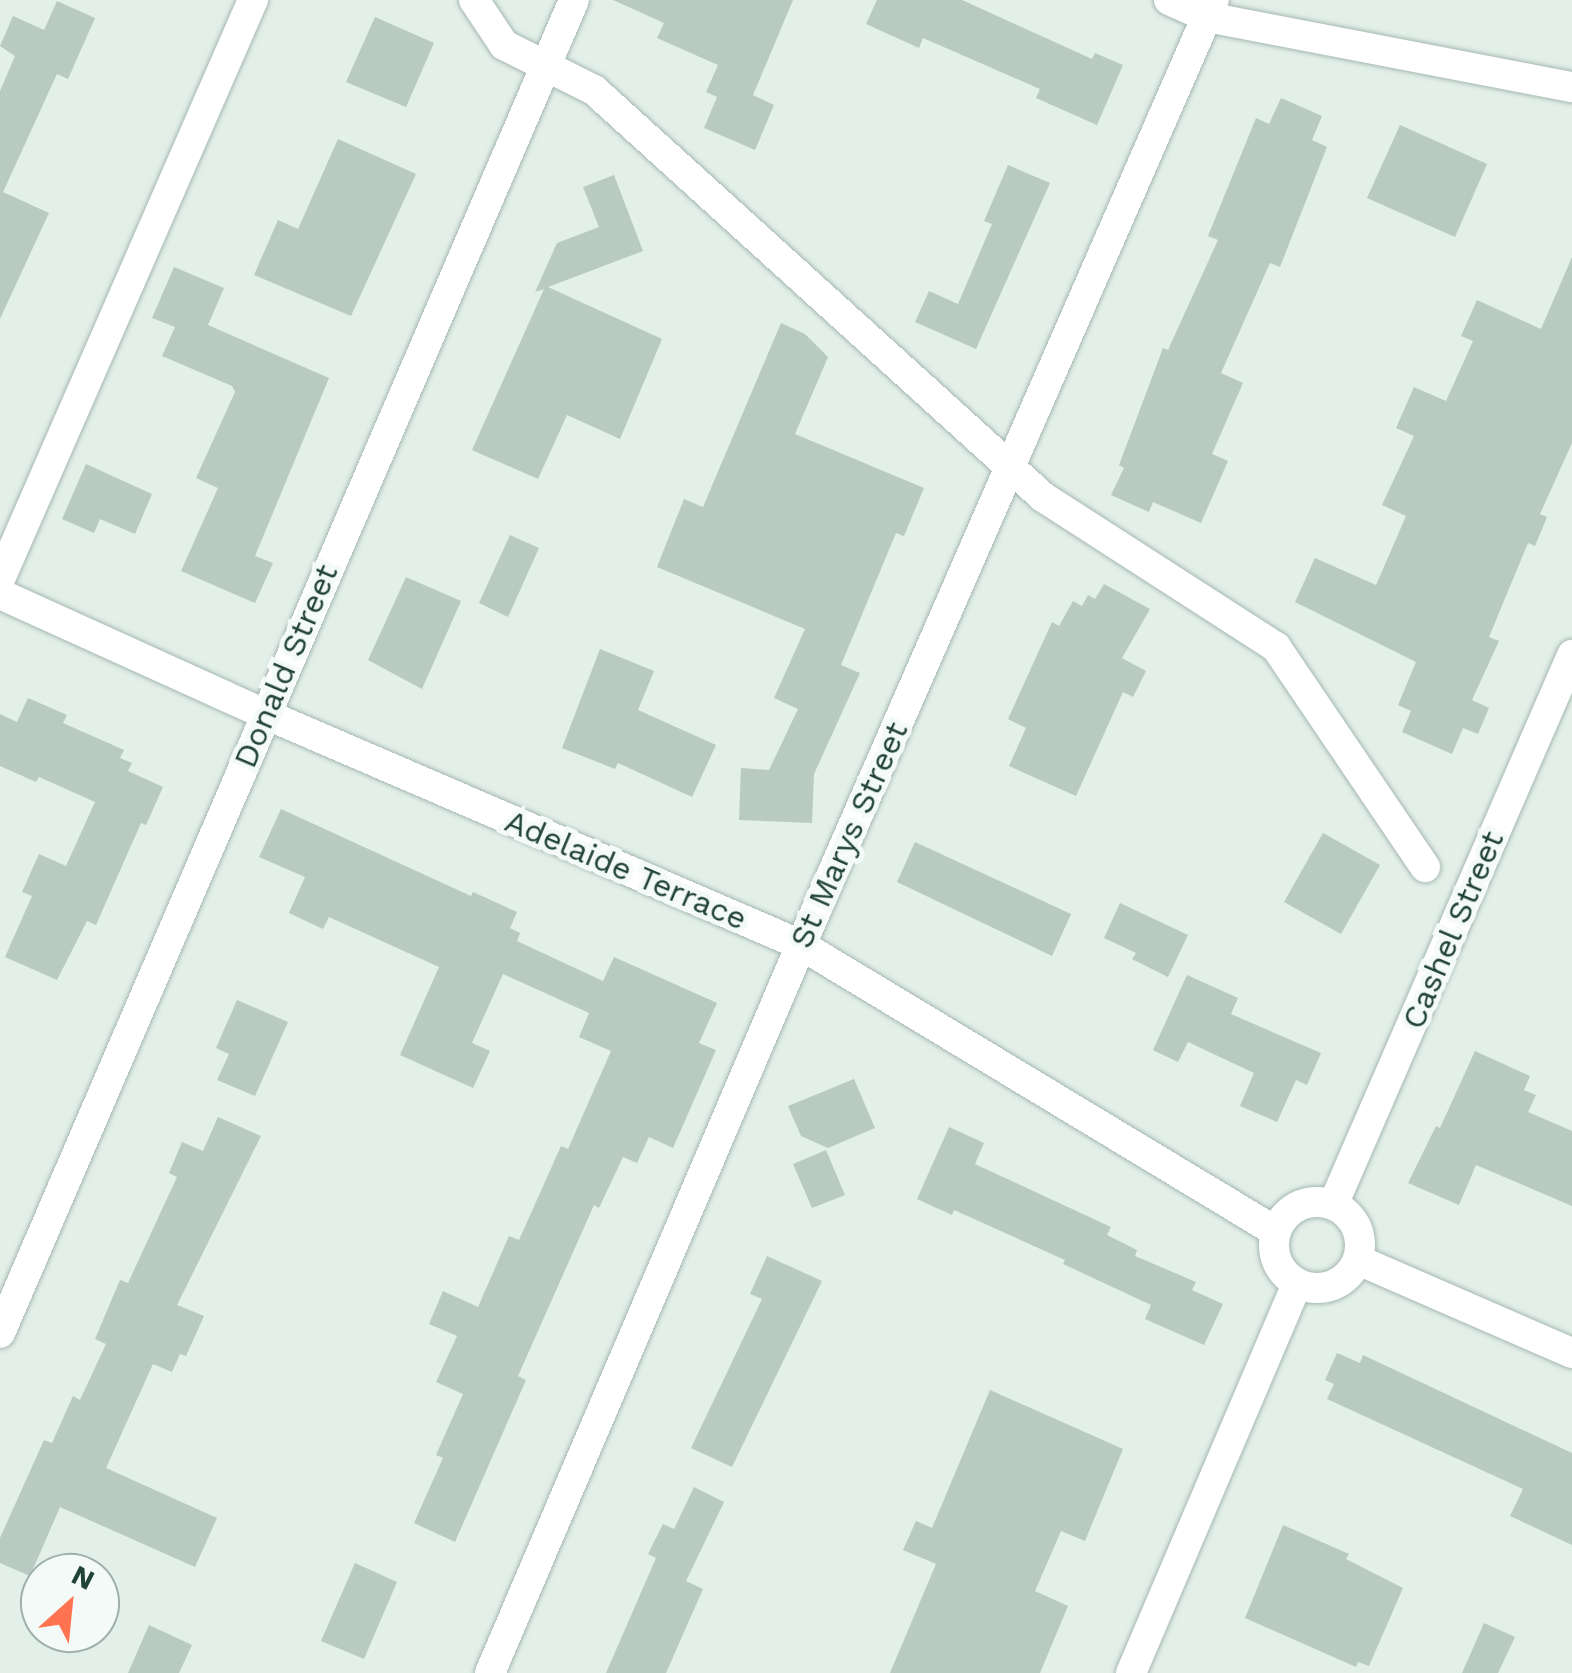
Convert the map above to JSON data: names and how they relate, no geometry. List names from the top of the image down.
{
  "streets": {
    "street": [
      "Donald Street",
      "St Marys Street",
      "Adelaide Terrace",
      "Cashel Street"
    ]
  },
  "crossings": [
    ["Donald Street", "Adelaide Terrace"],
    ["St Marys Street", "Adelaide Terrace"],
    ["Adelaide Terrace", "Cashel Street"]
  ],
  "north": "top right"
}
